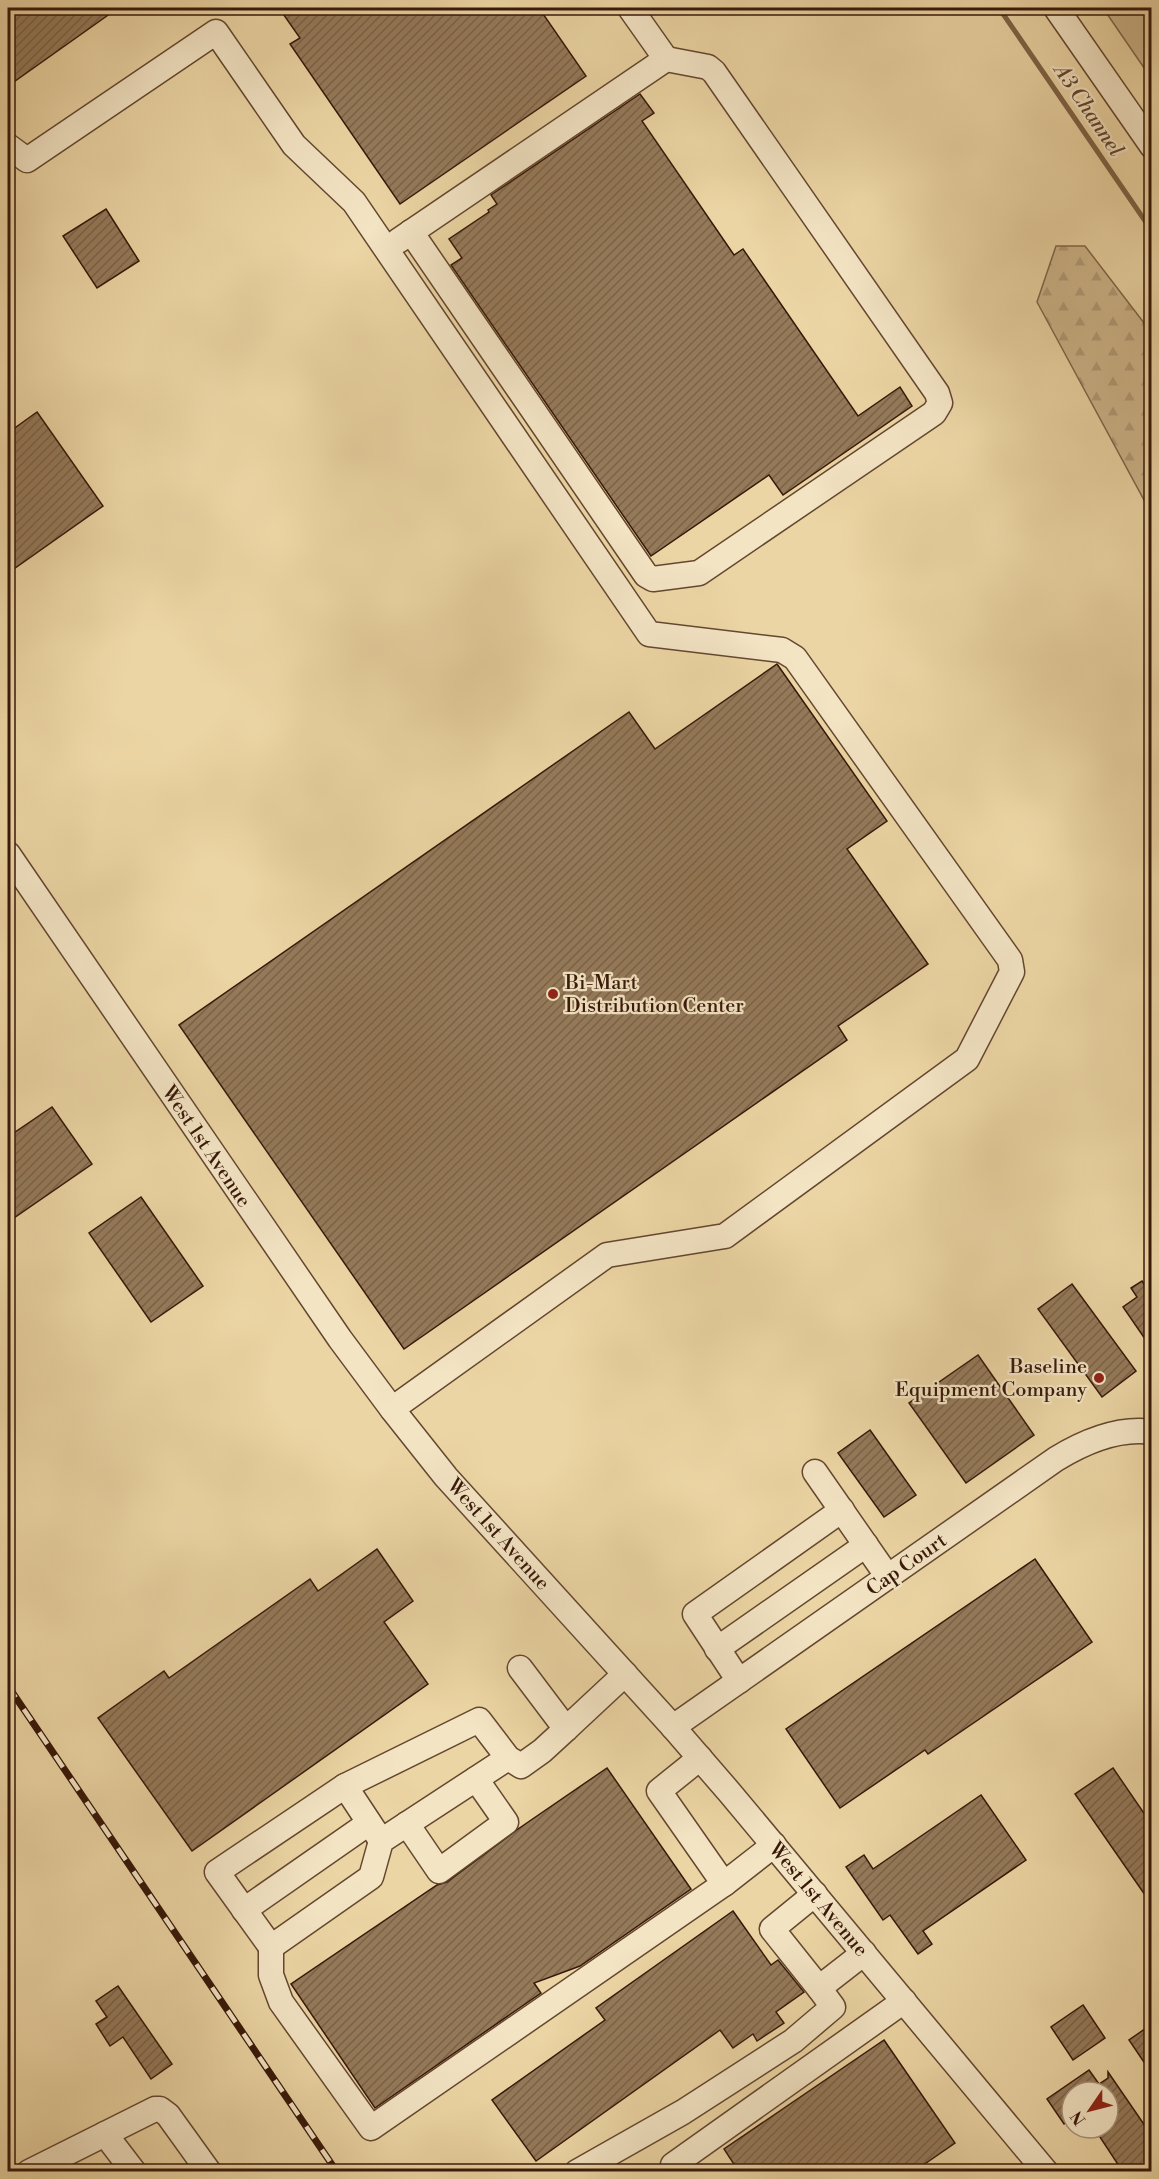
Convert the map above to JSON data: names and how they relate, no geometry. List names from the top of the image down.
{
  "streets": {
    "street": ["West 1st Avenue", "Cap Court"]
  },
  "crossings": [
    ["West 1st Avenue", "Cap Court"]
  ],
  "water": ["A3 Channel"],
  "places": ["Bi-Mart Distribution Center", "Baseline Equipment Company"],
  "north": "bottom left"
}
